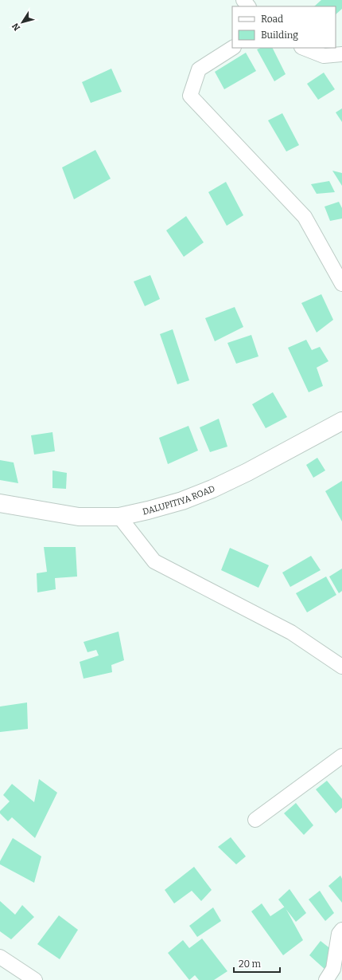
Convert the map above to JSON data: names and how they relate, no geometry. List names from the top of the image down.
{
  "streets": {
    "street": ["DALUPITIYA ROAD"]
  },
  "legend": ["Road", "Building"],
  "scale_bar": "20 m",
  "north": "bottom left"
}
